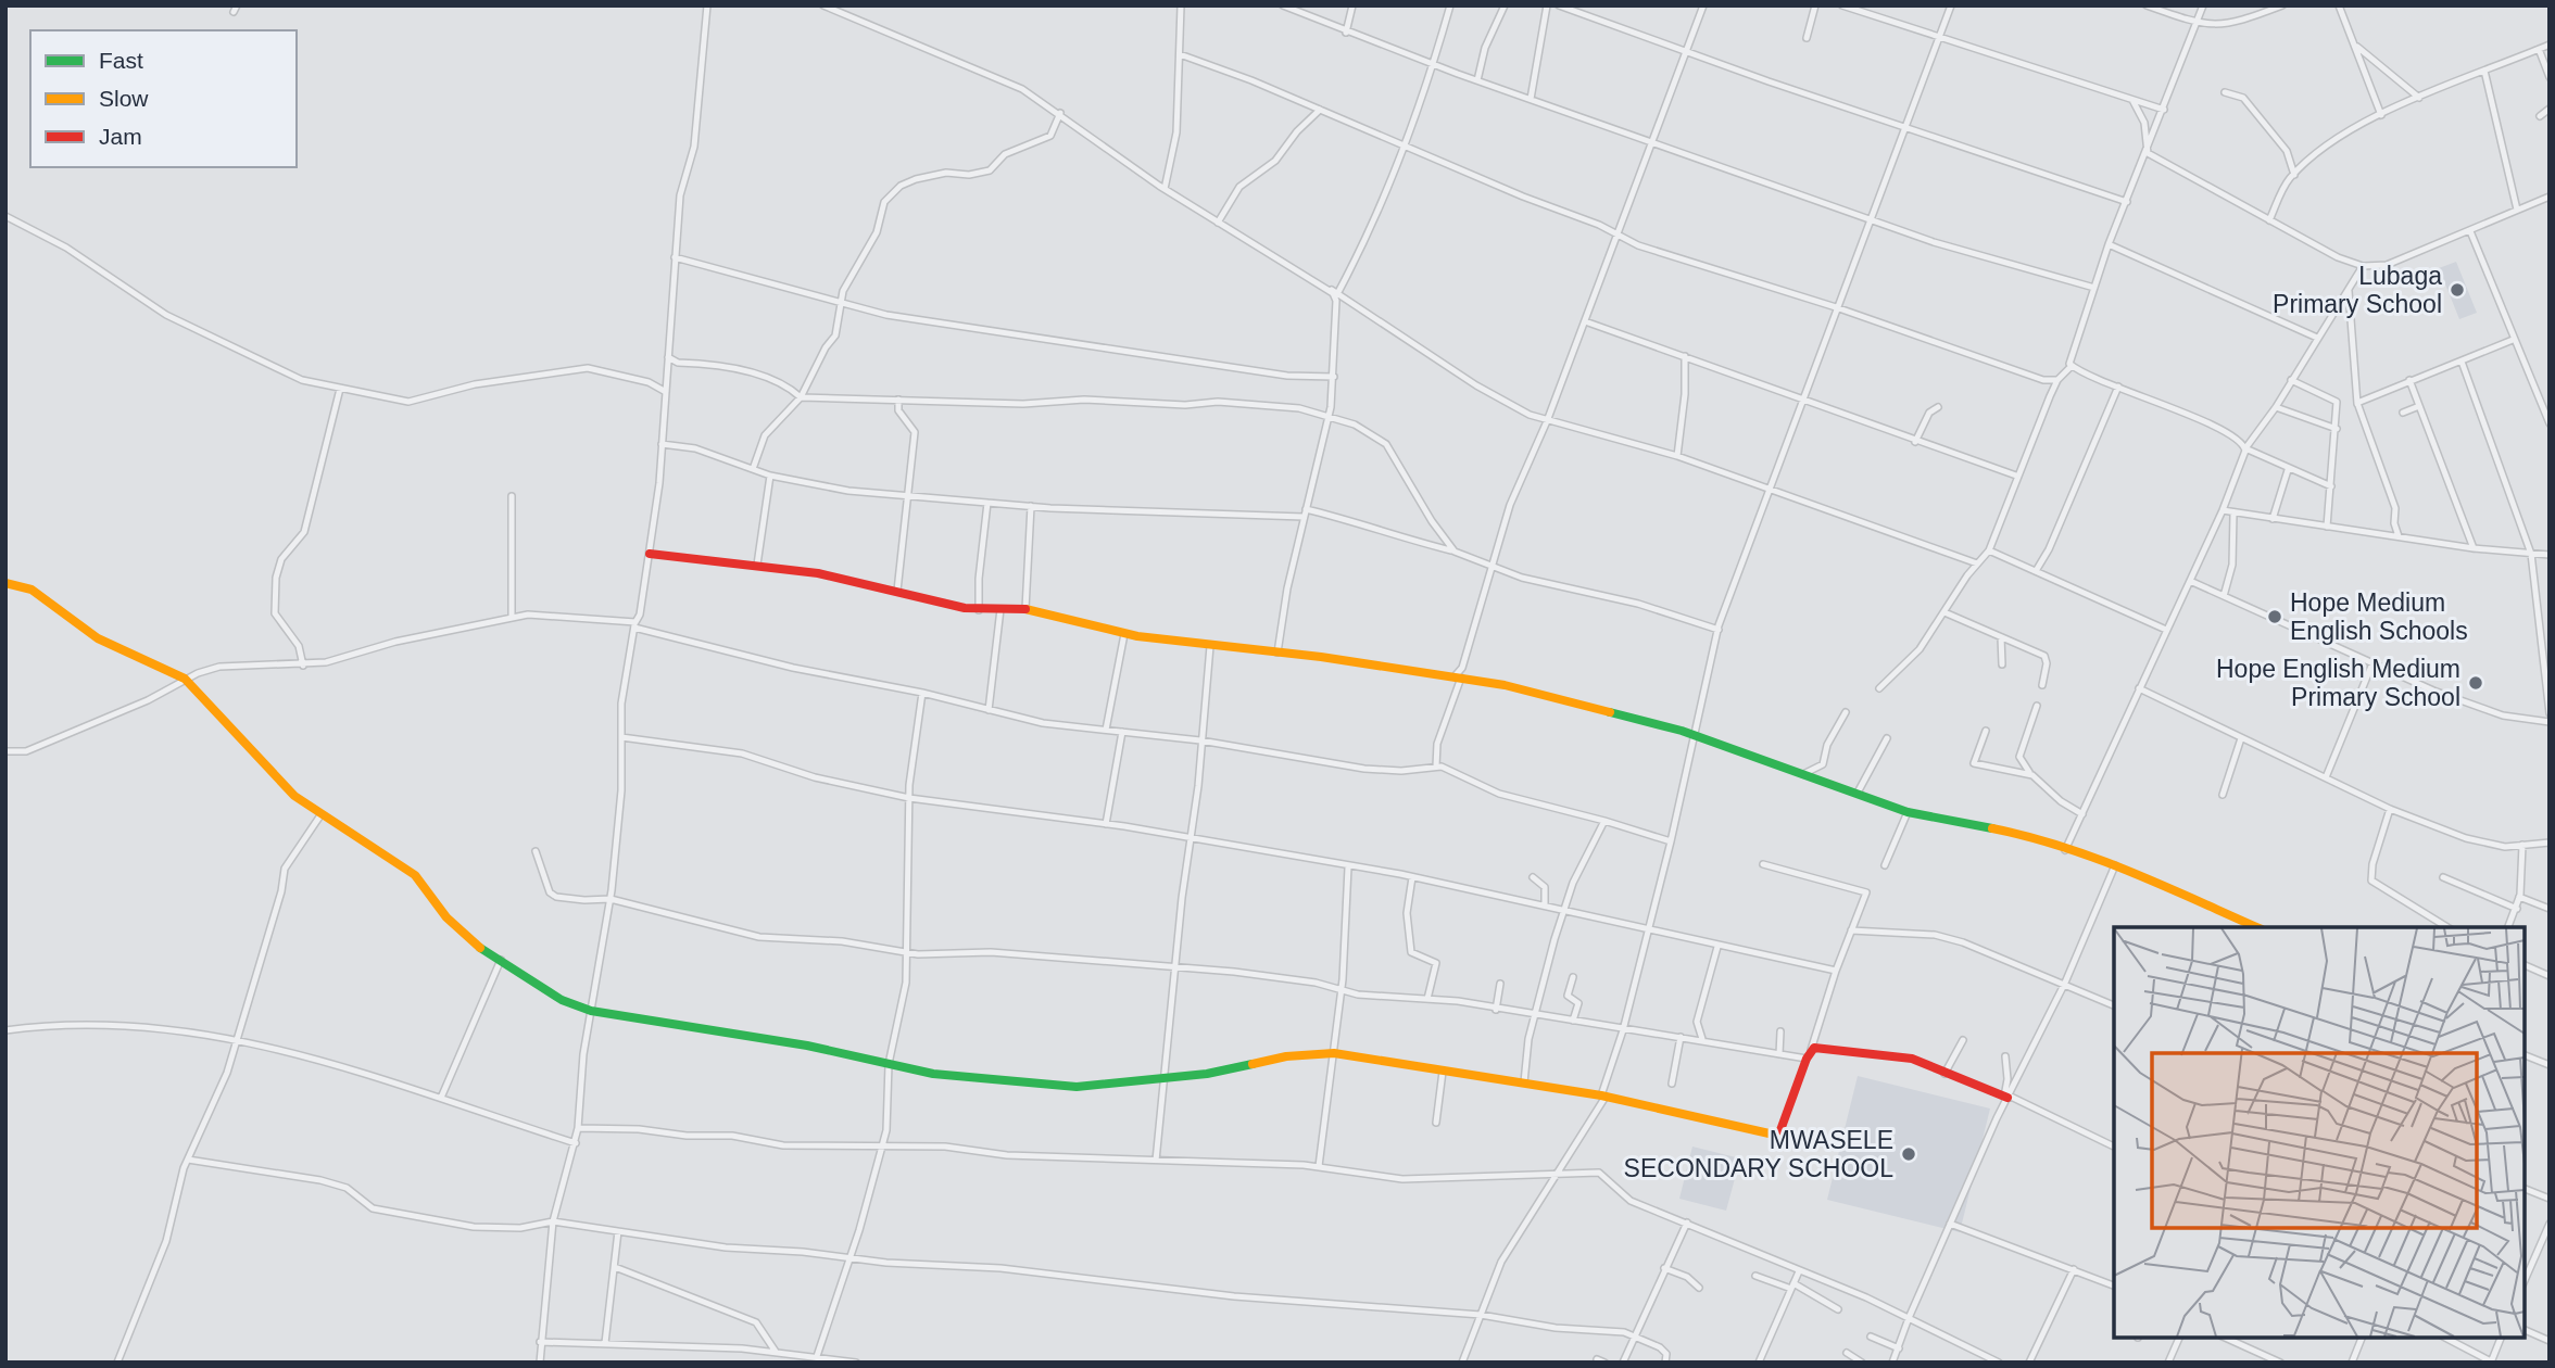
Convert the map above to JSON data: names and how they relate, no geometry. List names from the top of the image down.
{
  "places": [
    "Lubaga Primary School",
    "Hope Medium English Schools",
    "Hope English Medium Primary School",
    "MWASELE SECONDARY SCHOOL"
  ],
  "legend": ["Fast", "Slow", "Jam"]
}
